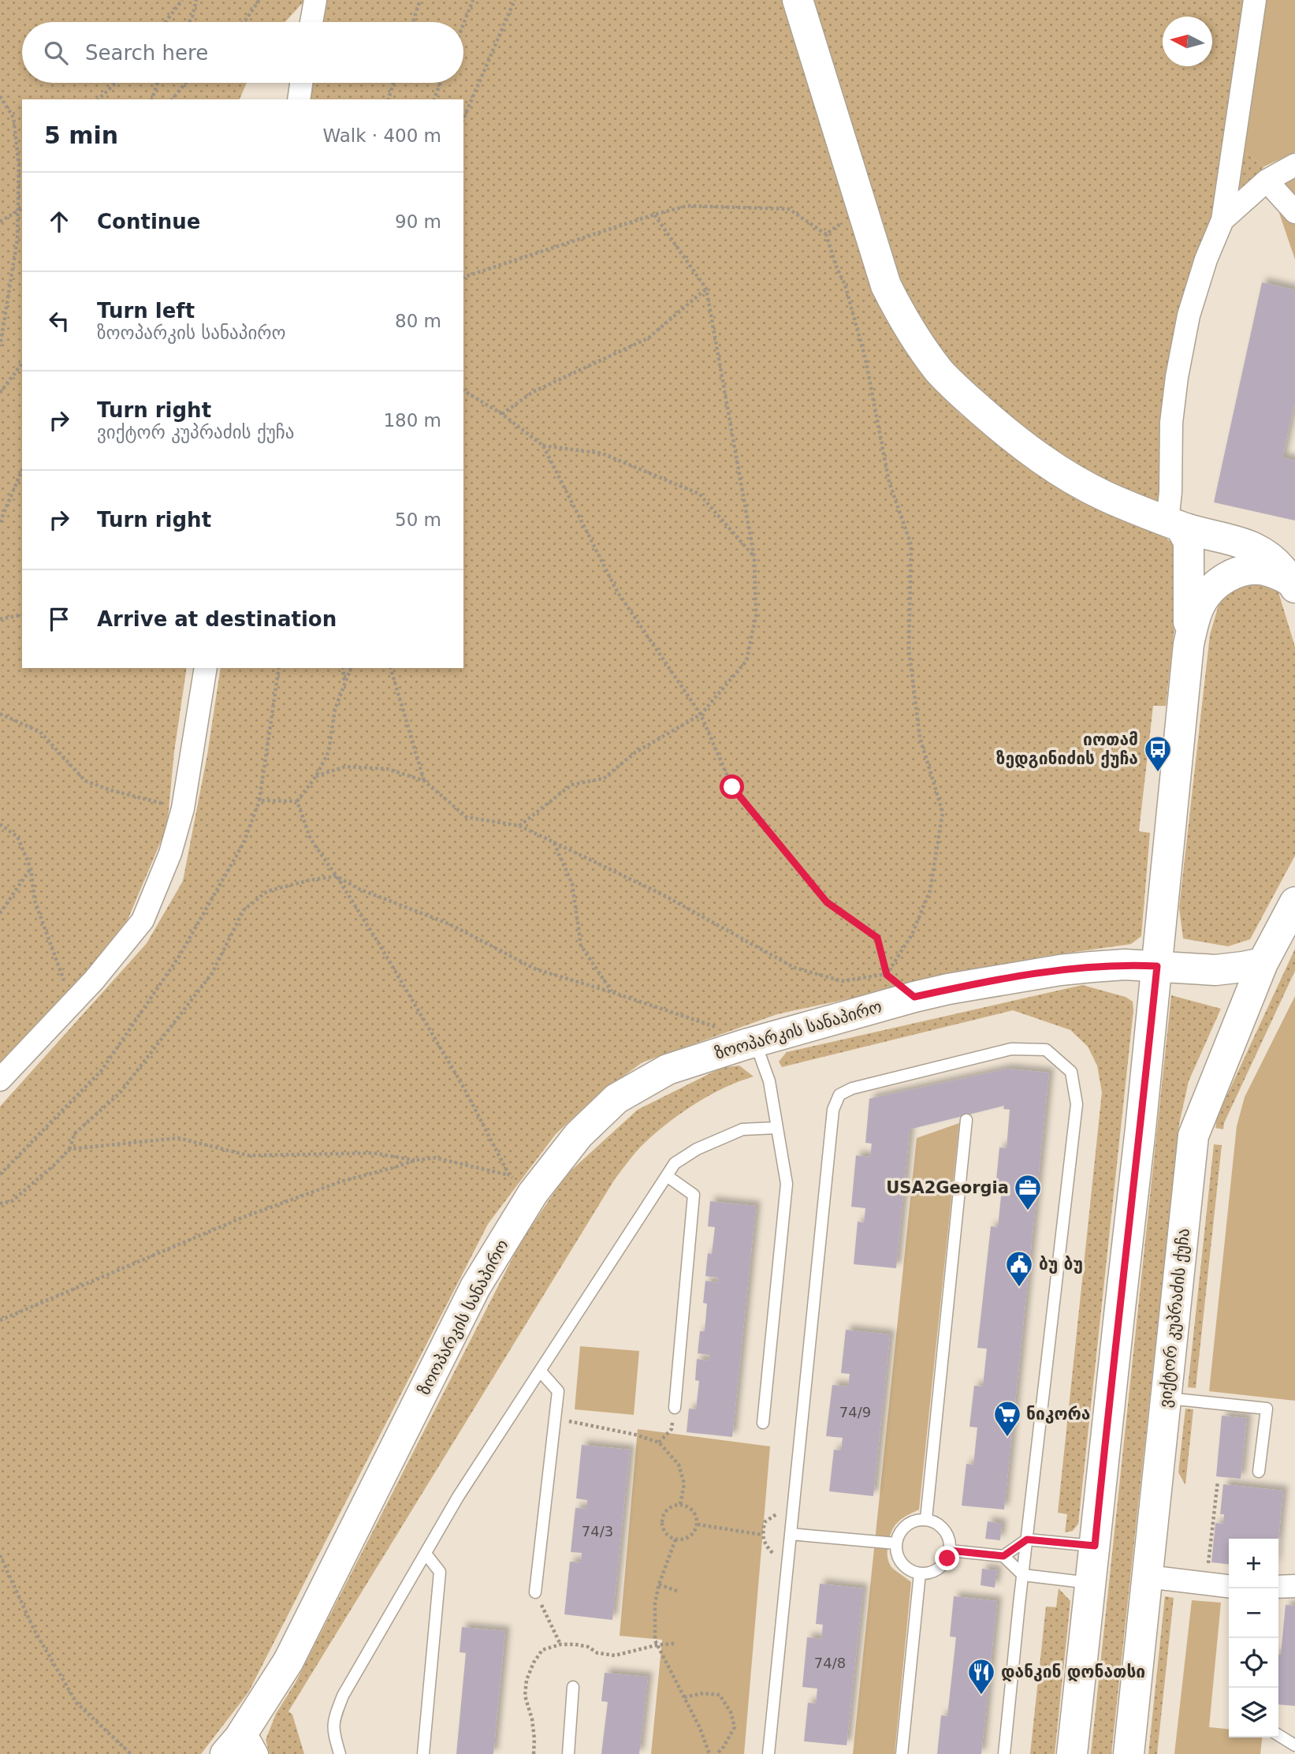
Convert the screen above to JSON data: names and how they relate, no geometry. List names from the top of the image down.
{
  "streets": {
    "main road": ["ზოოპარკის სანაპირო", "ვიქტორ კუპრაძის ქუჩა"]
  },
  "crossings": [
    ["ზოოპარკის სანაპირო", "ვიქტორ კუპრაძის ქუჩა"]
  ],
  "places": {
    "bus stop": ["იოთამ ზედგინიძის ქუჩა"],
    "office": ["USA2Georgia"],
    "public building": ["ბუ ბუ"],
    "supermarket": ["ნიკორა"],
    "restaurant": ["დანკინ დონათსი"]
  },
  "house_numbers": ["74/9", "74/3", "74/8"],
  "north": "left",
  "page": {
    "search": "Search here",
    "heading": ["5 min", "Walk · 400 m"],
    "list": [
      ["Continue", "90 m"],
      ["Turn left", "ზოოპარკის სანაპირო", "80 m"],
      ["Turn right", "ვიქტორ კუპრაძის ქუჩა", "180 m"],
      ["Turn right", "50 m"],
      "Arrive at destination"
    ],
    "map_buttons": ["+", "−"]
  }
}
